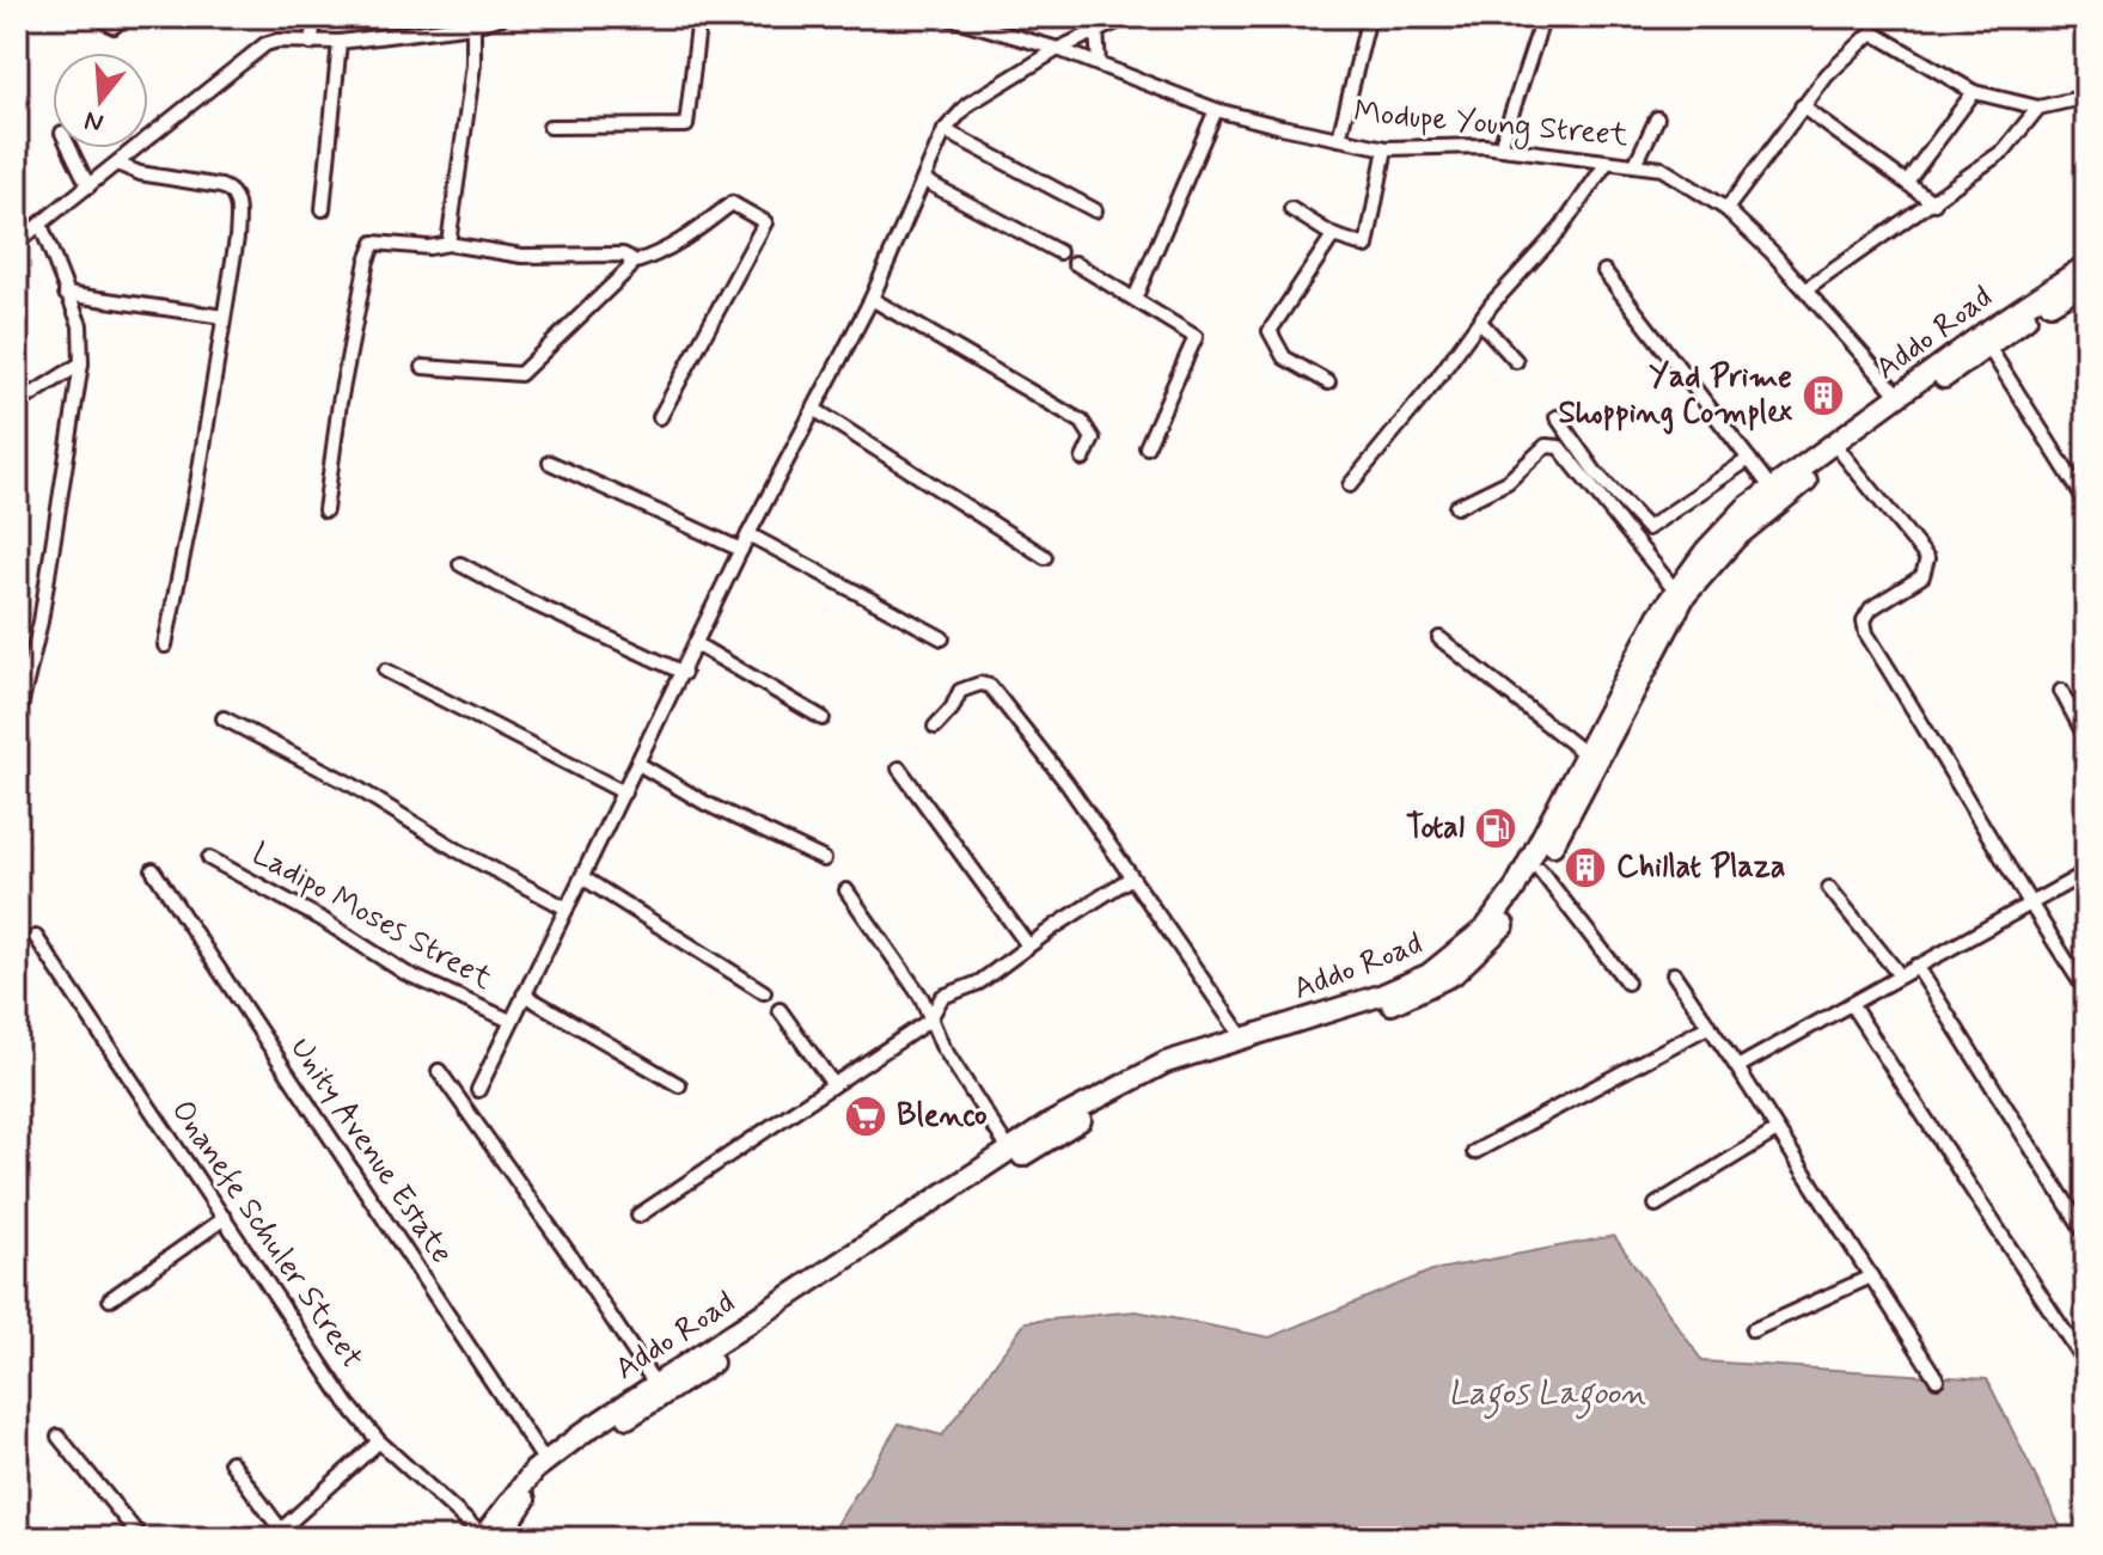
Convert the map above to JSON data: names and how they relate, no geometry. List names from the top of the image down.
{
  "streets": {
    "main road": ["Addo Road"],
    "street": [
      "Modupe Young Street",
      "Ladipo Moses Street",
      "Unity Avenue Estate",
      "Onanefe Schuler Street"
    ]
  },
  "crossings": [
    ["Modupe Young Street", "Addo Road"],
    ["Addo Road", "Unity Avenue Estate"],
    ["Addo Road", "Onanefe Schuler Street"]
  ],
  "water": ["Lagos Lagoon"],
  "places": {
    "building": ["Yad Prime Shopping Complex", "Chillat Plaza"],
    "fuel station": ["Total"],
    "supermarket": ["Blenco"]
  },
  "north": "bottom"
}
